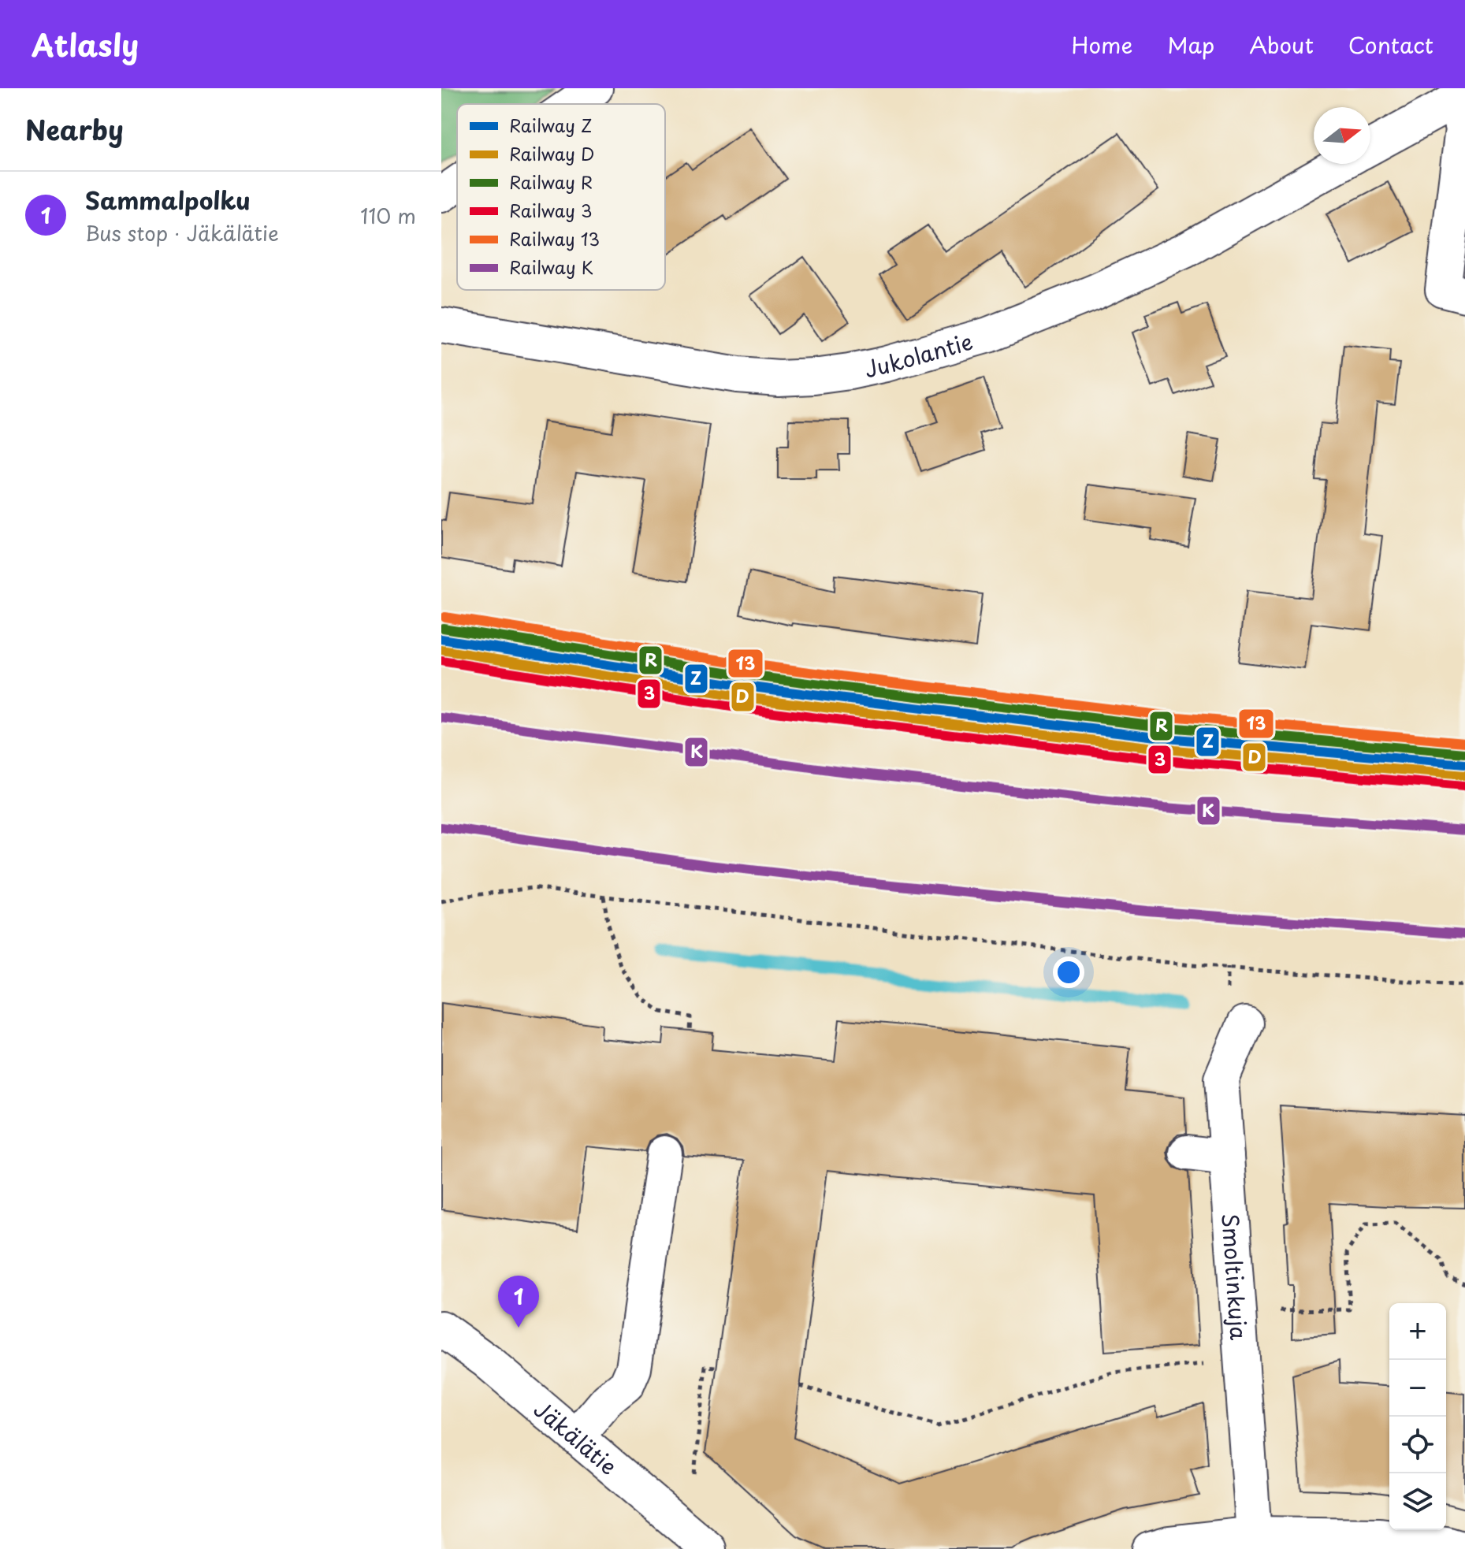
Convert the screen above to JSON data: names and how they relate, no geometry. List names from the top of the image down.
{
  "streets": {
    "street": ["Jukolantie", "Smoltinkuja", "Jäkälätie"]
  },
  "lines": [
    "rail line 13",
    "rail line R",
    "rail line Z",
    "rail line D",
    "rail line 3",
    "rail line K"
  ],
  "legend": [
    "Railway Z",
    "Railway D",
    "Railway R",
    "Railway 3",
    "Railway 13",
    "Railway K"
  ],
  "north": "right",
  "page": {
    "header": "Atlasly",
    "nav": [
      "Home",
      "Map",
      "About",
      "Contact"
    ],
    "heading": "Nearby",
    "list": [
      {
        "mark": "1",
        "name": "Sammalpolku",
        "note": "Bus stop · Jäkälätie",
        "value": "110 m"
      }
    ],
    "pins": "1",
    "map_buttons": ["+", "−"]
  }
}
